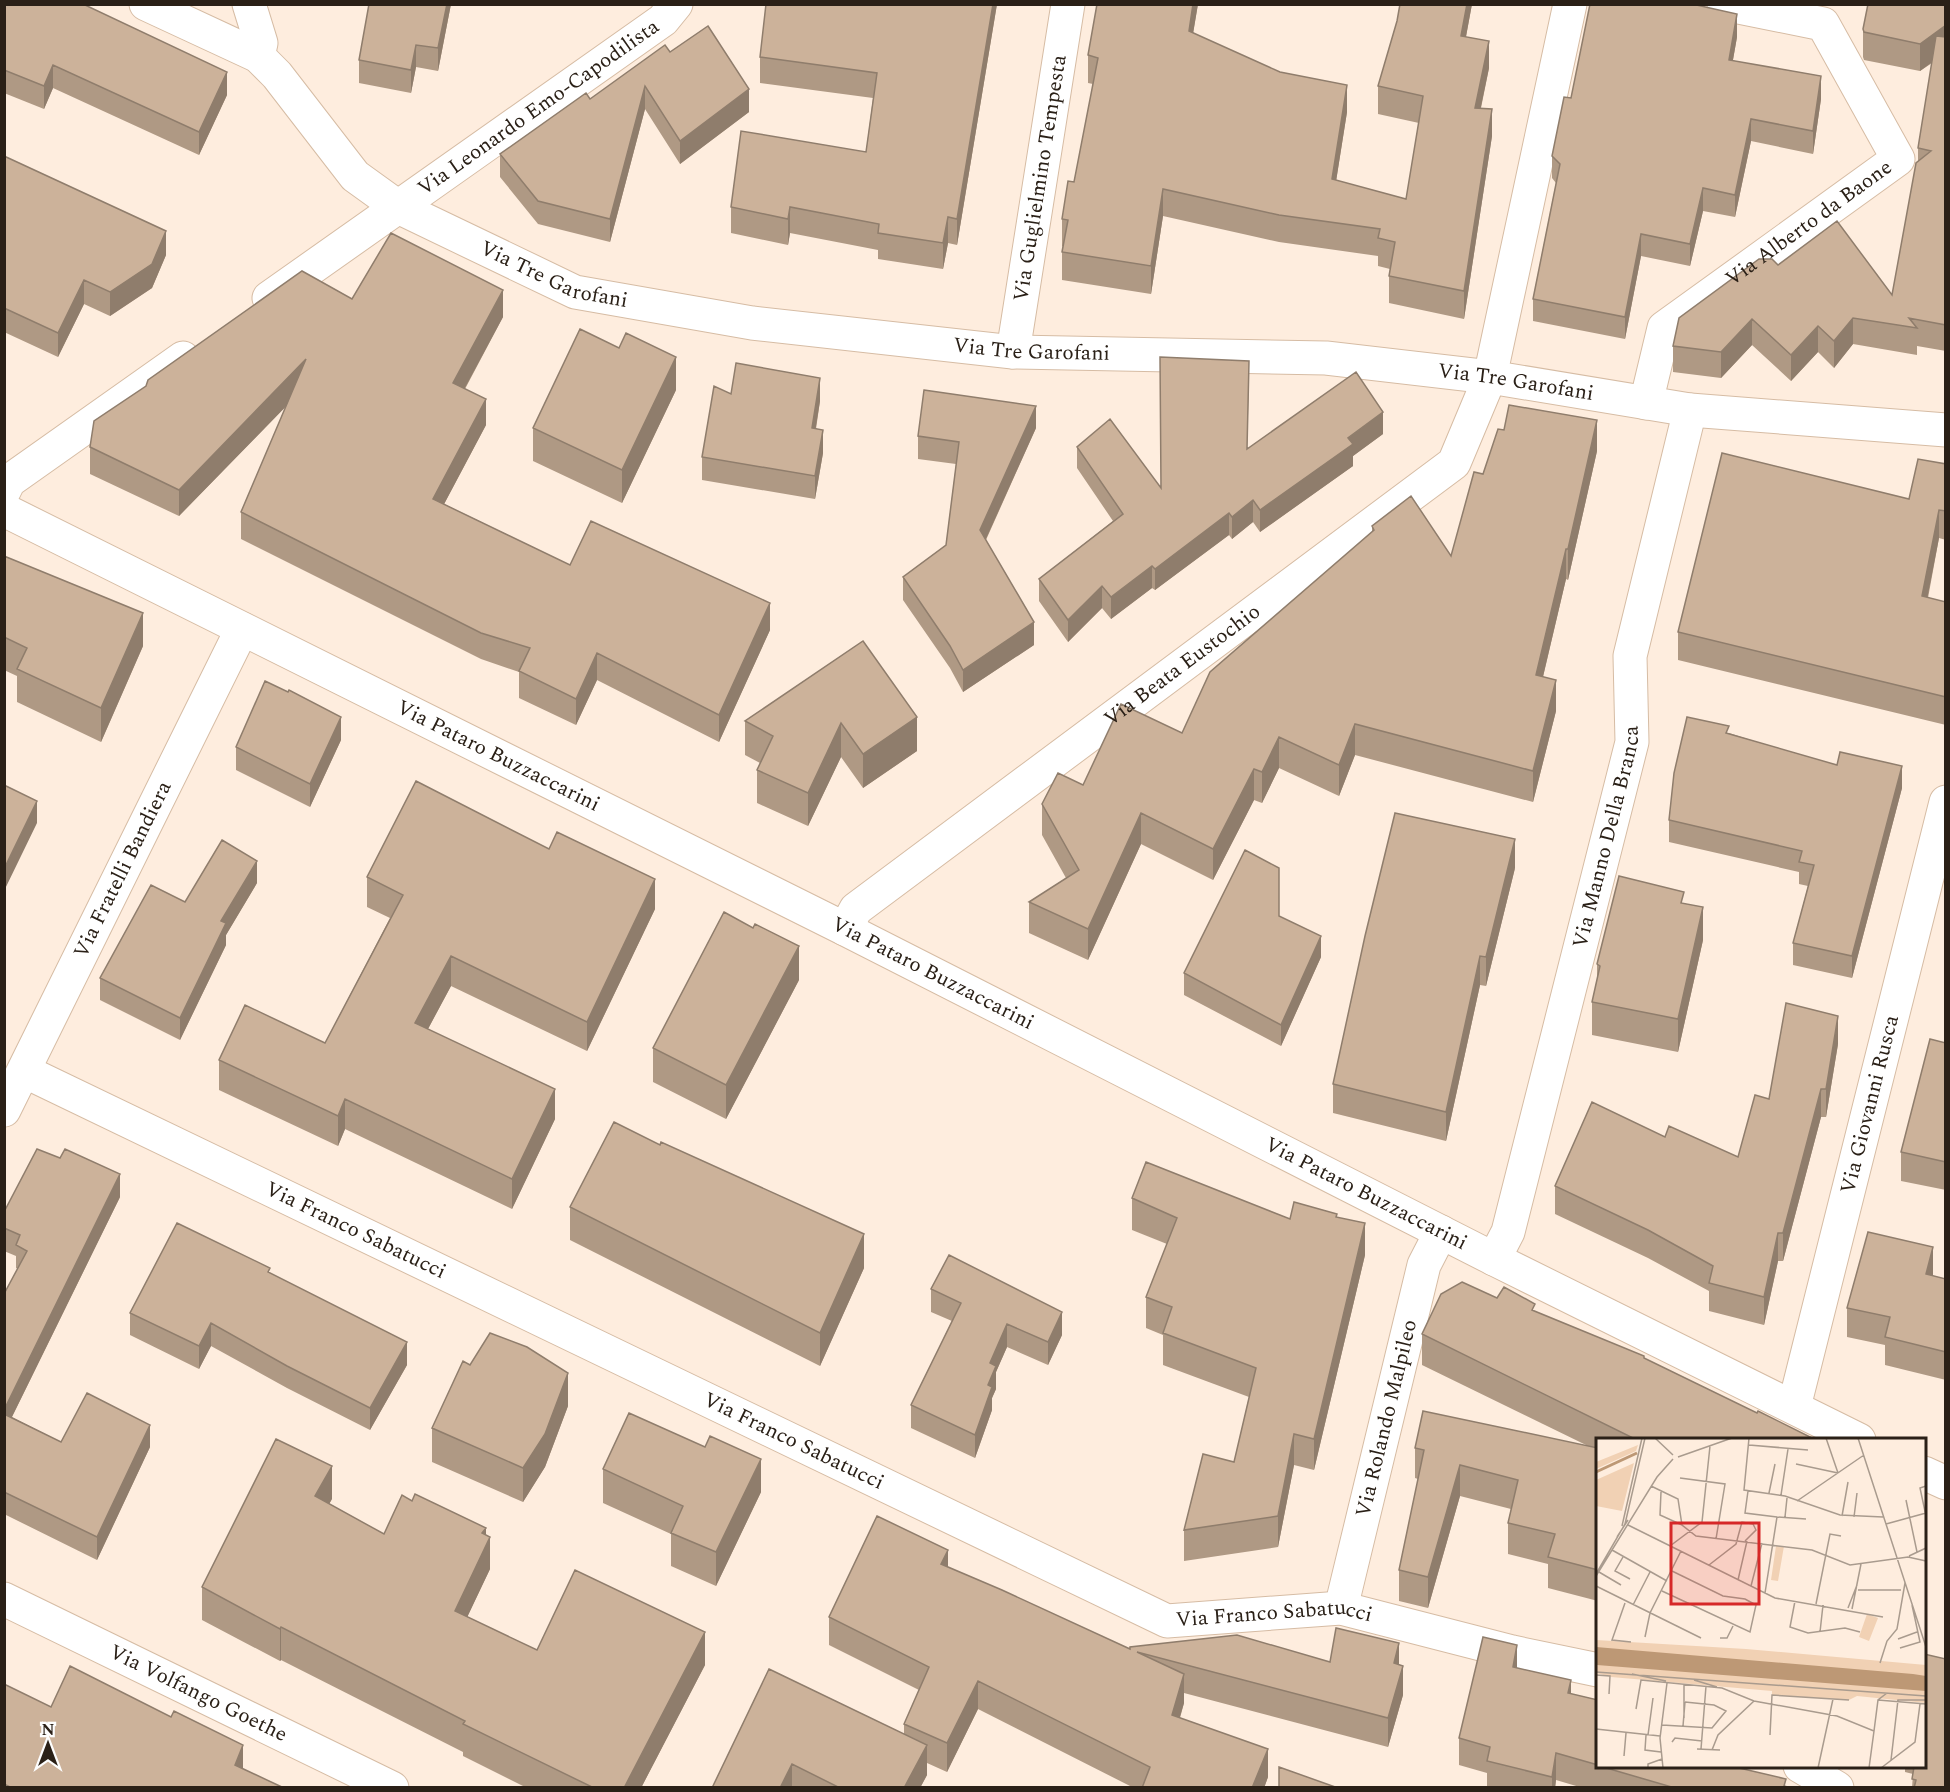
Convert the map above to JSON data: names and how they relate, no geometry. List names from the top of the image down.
{
  "streets": {
    "street": [
      "Via Leonardo Emo-Capodilista",
      "Via Guglielmino Tempesta",
      "Via Alberto da Baone",
      "Via Tre Garofani",
      "Via Beata Eustochio",
      "Via Pataro Buzzaccarini",
      "Via Manno Della Branca",
      "Via Fratelli Bandiera",
      "Via Giovanni Rusca",
      "Via Franco Sabatucci",
      "Via Rolando Malpileo",
      "Via Volfango Goethe"
    ]
  },
  "crossings": [
    ["Via Leonardo Emo-Capodilista", "Via Tre Garofani"],
    ["Via Guglielmino Tempesta", "Via Tre Garofani"],
    ["Via Alberto da Baone", "Via Tre Garofani"],
    ["Via Tre Garofani", "Via Beata Eustochio"],
    ["Via Tre Garofani", "Via Manno Della Branca"],
    ["Via Beata Eustochio", "Via Pataro Buzzaccarini"],
    ["Via Pataro Buzzaccarini", "Via Manno Della Branca"],
    ["Via Pataro Buzzaccarini", "Via Fratelli Bandiera"],
    ["Via Pataro Buzzaccarini", "Via Giovanni Rusca"],
    ["Via Pataro Buzzaccarini", "Via Rolando Malpileo"],
    ["Via Fratelli Bandiera", "Via Franco Sabatucci"],
    ["Via Franco Sabatucci", "Via Rolando Malpileo"]
  ],
  "north": "top"
}
